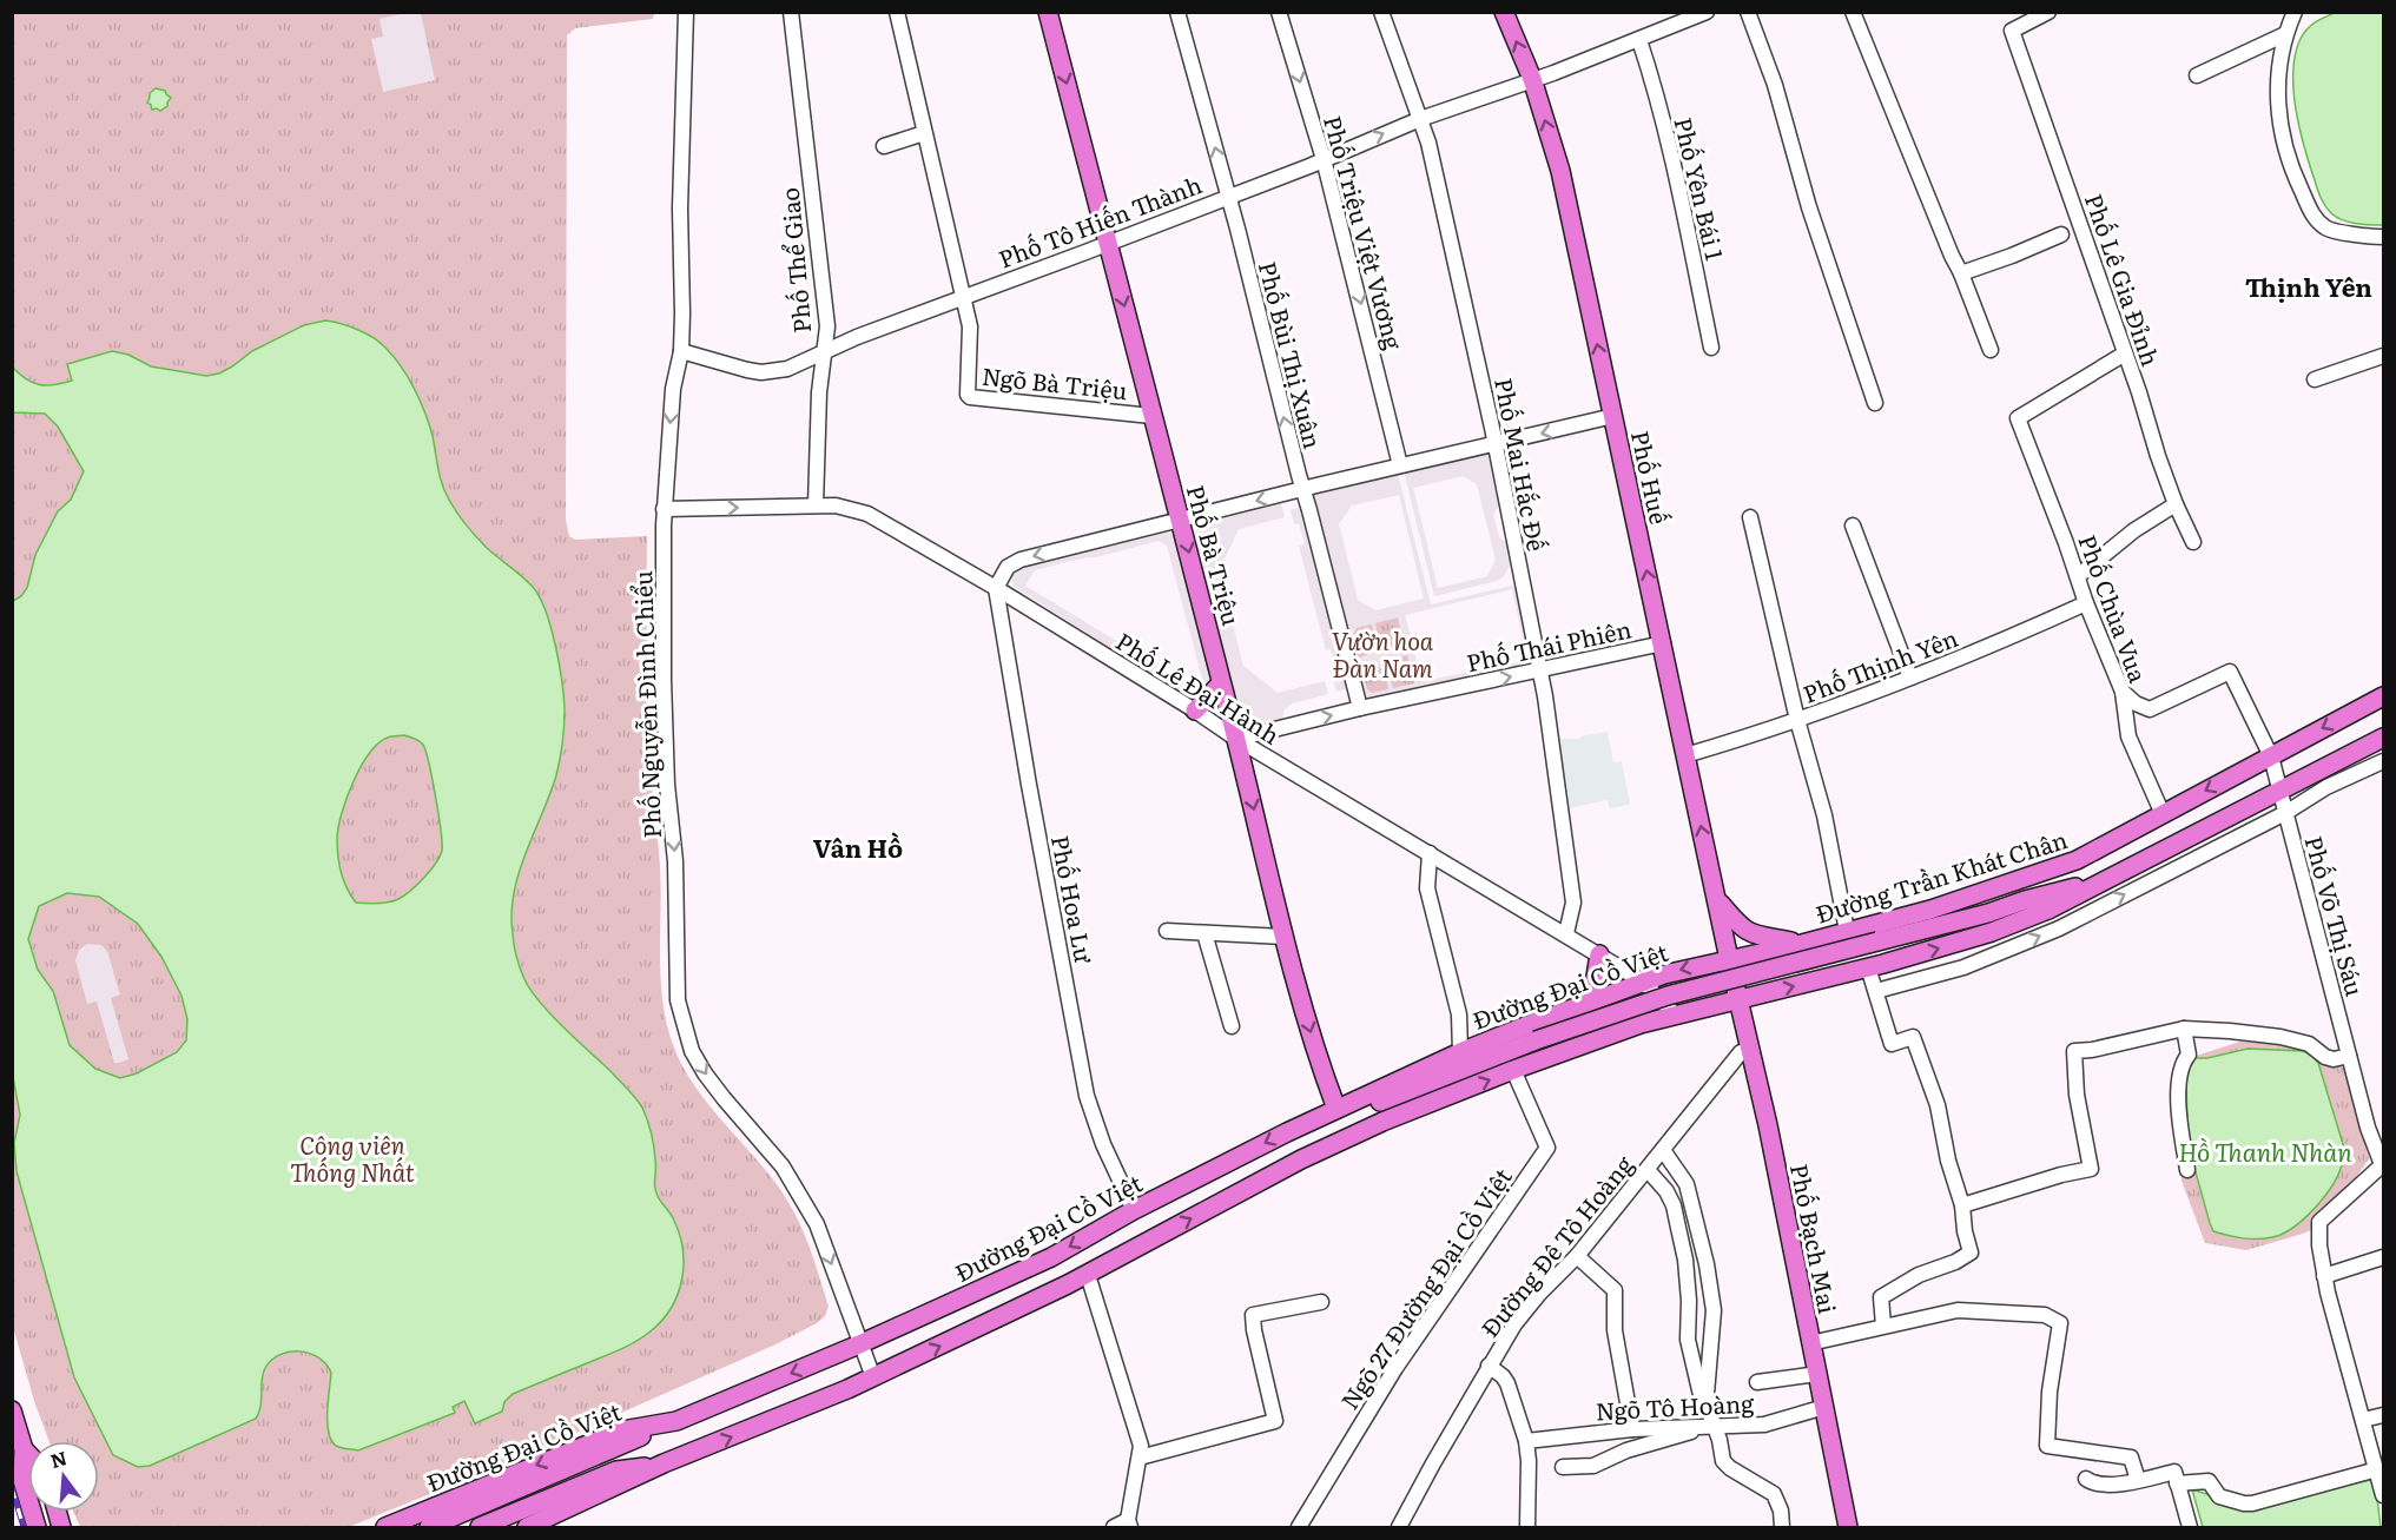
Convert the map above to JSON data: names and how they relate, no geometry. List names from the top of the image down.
{
  "streets": {
    "main road": [
      "Phố Huế",
      "Phố Bà Triệu",
      "Đường Trần Khát Chân",
      "Đường Đại Cồ Việt",
      "Phố Bạch Mai"
    ],
    "street": [
      "Phố Yên Bái 1",
      "Phố Tô Hiến Thành",
      "Phố Triệu Việt Vương",
      "Phố Thể Giao",
      "Phố Lê Gia Đỉnh",
      "Phố Bùi Thị Xuân",
      "Ngõ Bà Triệu",
      "Phố Mai Hắc Đế",
      "Phố Chùa Vua",
      "Phố Thái Phiên",
      "Phố Thịnh Yên",
      "Phố Lê Đại Hành",
      "Phố Nguyễn Đình Chiểu",
      "Phố Hoa Lư",
      "Phố Võ Thị Sáu",
      "Đường Đê Tô Hoàng",
      "Ngõ 27 Đường Đại Cồ Việt",
      "Ngõ Tô Hoàng"
    ]
  },
  "crossings": [
    ["Phố Yên Bái 1", "Phố Tô Hiến Thành"],
    ["Phố Tô Hiến Thành", "Phố Triệu Việt Vương"],
    ["Phố Tô Hiến Thành", "Phố Thể Giao"],
    ["Phố Tô Hiến Thành", "Phố Bùi Thị Xuân"],
    ["Phố Tô Hiến Thành", "Ngõ Bà Triệu"],
    ["Phố Tô Hiến Thành", "Phố Mai Hắc Đế"],
    ["Phố Tô Hiến Thành", "Phố Huế"],
    ["Phố Tô Hiến Thành", "Phố Bà Triệu"],
    ["Phố Tô Hiến Thành", "Phố Nguyễn Đình Chiểu"],
    ["Phố Thể Giao", "Phố Lê Đại Hành"],
    ["Phố Lê Gia Đỉnh", "Phố Chùa Vua"],
    ["Phố Bùi Thị Xuân", "Phố Thái Phiên"],
    ["Ngõ Bà Triệu", "Phố Bà Triệu"],
    ["Phố Mai Hắc Đế", "Phố Thái Phiên"],
    ["Phố Mai Hắc Đế", "Phố Lê Đại Hành"],
    ["Phố Huế", "Phố Thái Phiên"],
    ["Phố Huế", "Phố Thịnh Yên"],
    ["Phố Huế", "Đường Trần Khát Chân"],
    ["Phố Huế", "Đường Đại Cồ Việt"],
    ["Phố Huế", "Phố Bạch Mai"],
    ["Phố Bà Triệu", "Phố Thái Phiên"],
    ["Phố Bà Triệu", "Phố Lê Đại Hành"],
    ["Phố Bà Triệu", "Đường Đại Cồ Việt"],
    ["Phố Chùa Vua", "Phố Thịnh Yên"],
    ["Phố Chùa Vua", "Đường Trần Khát Chân"],
    ["Phố Chùa Vua", "Phố Võ Thị Sáu"],
    ["Phố Thái Phiên", "Phố Lê Đại Hành"],
    ["Phố Lê Đại Hành", "Phố Nguyễn Đình Chiểu"],
    ["Phố Lê Đại Hành", "Phố Hoa Lư"],
    ["Phố Lê Đại Hành", "Đường Đại Cồ Việt"],
    ["Phố Nguyễn Đình Chiểu", "Đường Đại Cồ Việt"],
    ["Đường Trần Khát Chân", "Phố Võ Thị Sáu"],
    ["Đường Trần Khát Chân", "Đường Đại Cồ Việt"],
    ["Đường Trần Khát Chân", "Phố Bạch Mai"],
    ["Phố Hoa Lư", "Đường Đại Cồ Việt"],
    ["Đường Đại Cồ Việt", "Phố Bạch Mai"],
    ["Phố Bạch Mai", "Đường Đê Tô Hoàng"],
    ["Phố Bạch Mai", "Ngõ Tô Hoàng"]
  ],
  "one_way": [
    "Phố Triệu Việt Vương",
    "Phố Bùi Thị Xuân",
    "Phố Huế",
    "Phố Bà Triệu",
    "Phố Thái Phiên",
    "Phố Nguyễn Đình Chiểu"
  ],
  "districts": ["Thịnh Yên", "Vân Hồ"],
  "water": ["Hồ Thanh Nhàn"],
  "parks": ["Vườn hoa Đàn Nam", "Công viên Thống Nhất"],
  "north": "top"
}
